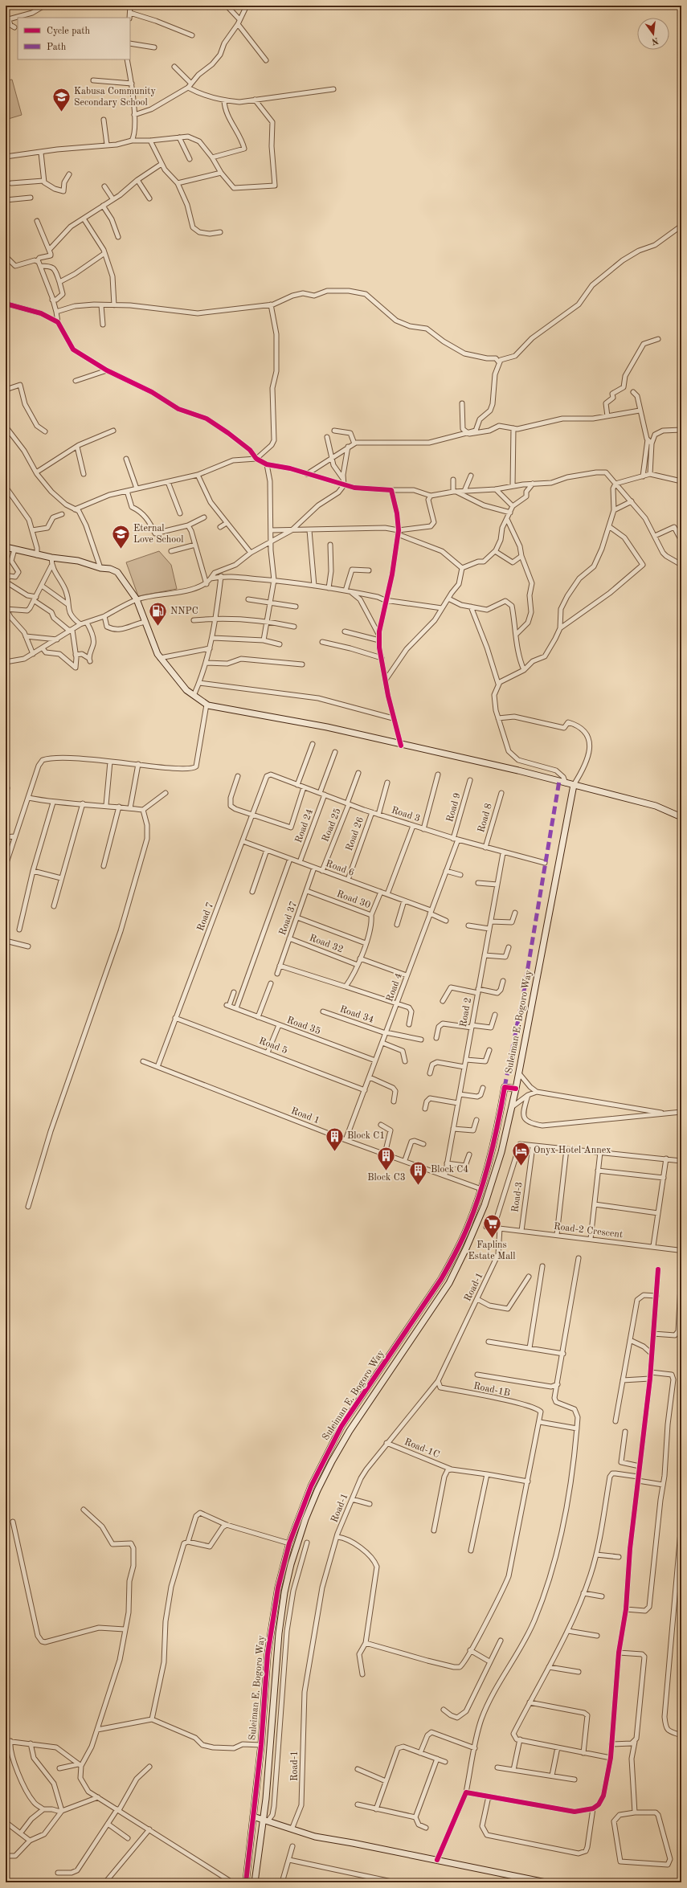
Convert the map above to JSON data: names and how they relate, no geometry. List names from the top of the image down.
{
  "streets": {
    "main road": ["Suleiman E. Bogoro Way"],
    "street": [
      "Road 9",
      "Road 3",
      "Road 8",
      "Road 25",
      "Road 24",
      "Road 26",
      "Road 6",
      "Road 30",
      "Road 7",
      "Road 37",
      "Road 32",
      "Road 4",
      "Road 2",
      "Road 34",
      "Road 35",
      "Road 5",
      "Road 1",
      "Road-3",
      "Road-2 Crescent",
      "Road-1",
      "Road-1B",
      "Road-1C"
    ]
  },
  "crossings": [
    ["Road 9", "Road 3"],
    ["Road 9", "Road 4"],
    ["Road 3", "Road 8"],
    ["Road 3", "Road 25"],
    ["Road 3", "Road 24"],
    ["Road 3", "Road 26"],
    ["Road 3", "Road 7"],
    ["Road 3", "Road 4"],
    ["Road 3", "Road 2"],
    ["Road 25", "Road 6"],
    ["Road 24", "Road 6"],
    ["Road 26", "Road 6"],
    ["Road 6", "Road 30"],
    ["Road 6", "Road 7"],
    ["Road 6", "Road 37"],
    ["Road 6", "Road 4"],
    ["Road 30", "Road 37"],
    ["Road 7", "Road 5"],
    ["Road 7", "Road 1"],
    ["Road 37", "Road 32"],
    ["Road 4", "Road 34"],
    ["Road 4", "Road 35"],
    ["Road 4", "Road 5"],
    ["Road 4", "Road 1"],
    ["Road 2", "Road 1"],
    ["Suleiman E. Bogoro Way", "Road 1"],
    ["Road-3", "Road-2 Crescent"],
    ["Road-2 Crescent", "Road-1"],
    ["Road-1", "Road-1B"],
    ["Road-1", "Road-1C"]
  ],
  "places": {
    "school or university": ["Kabusa Community Secondary School", "Eternal Love School"],
    "fuel station": ["NNPC"],
    "building": ["Block C1", "Block C3", "Block C4"],
    "hotel": ["Onyx Hotel Annex"],
    "supermarket": ["Faplins Estate Mall"]
  },
  "legend": ["Cycle path", "Path"],
  "north": "bottom"
}
